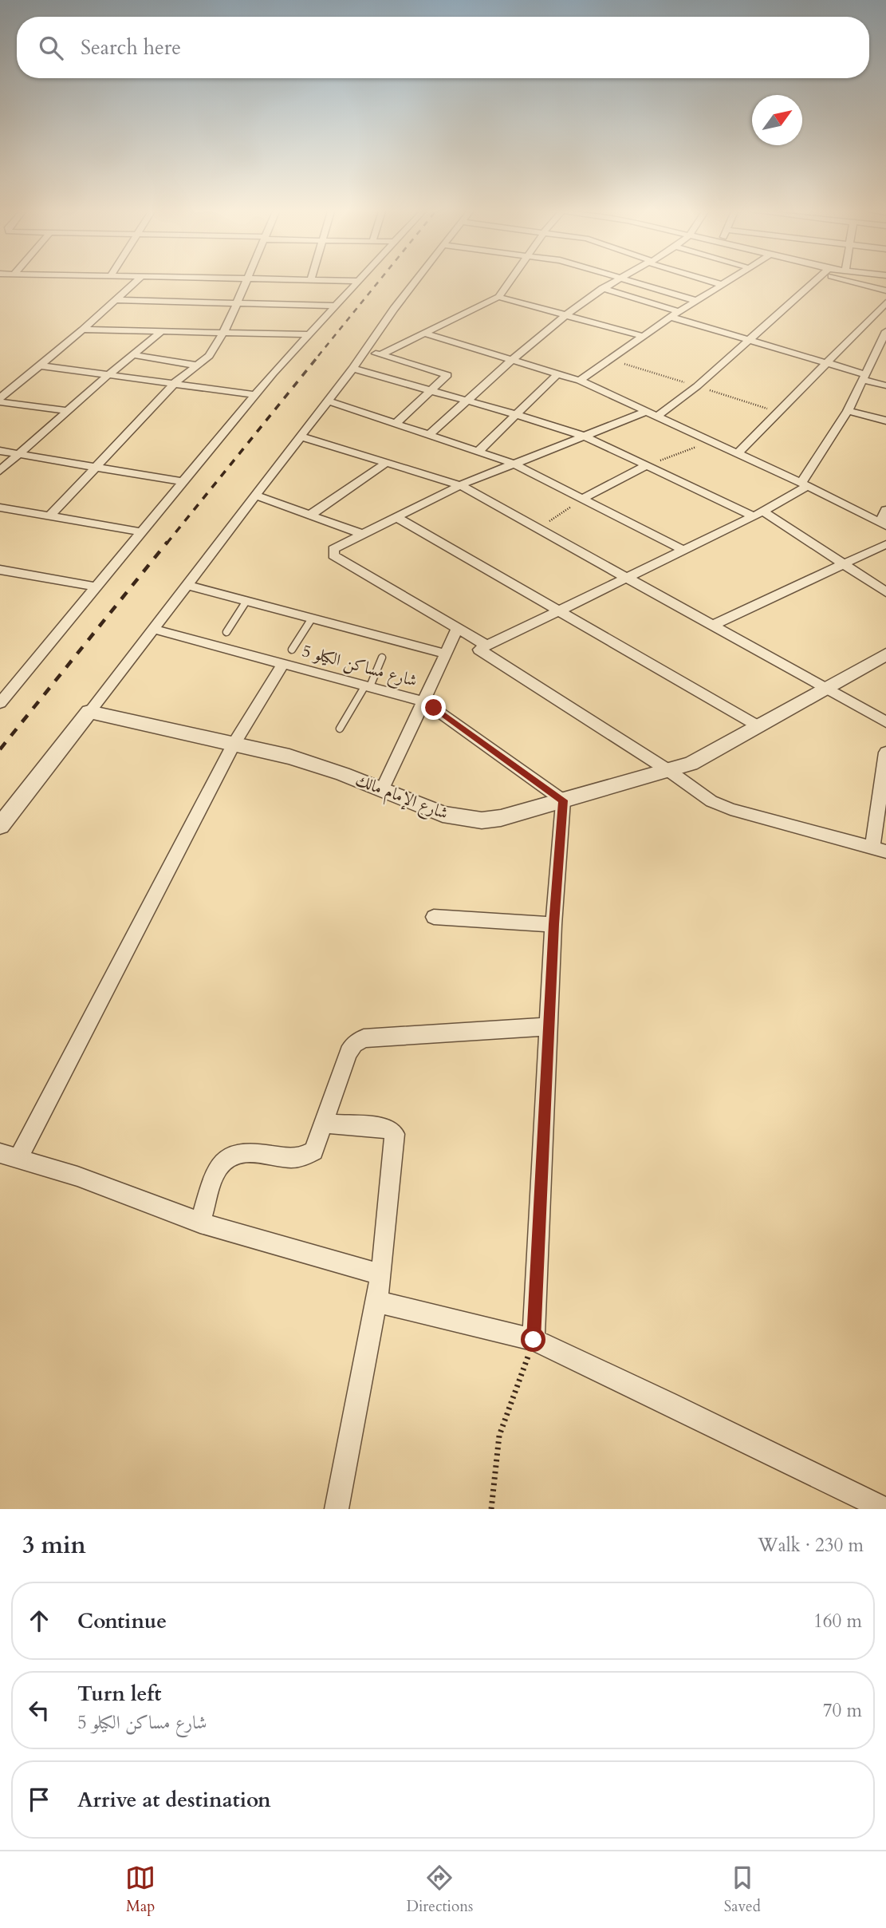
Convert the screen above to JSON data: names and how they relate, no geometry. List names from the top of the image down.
{
  "streets": {
    "street": ["شارع مساكن الكيلو 5", "شارع الإمام مالك"]
  },
  "crossings": [
    ["شارع مساكن الكيلو 5", "شارع الإمام مالك"]
  ],
  "north": "top right",
  "page": {
    "search": "Search here",
    "heading": ["3 min", "Walk · 230 m"],
    "list": [
      ["Continue", "160 m"],
      ["Turn left", "شارع مساكن الكيلو 5", "70 m"],
      "Arrive at destination"
    ],
    "nav": ["Map", "Directions", "Saved"]
  }
}
